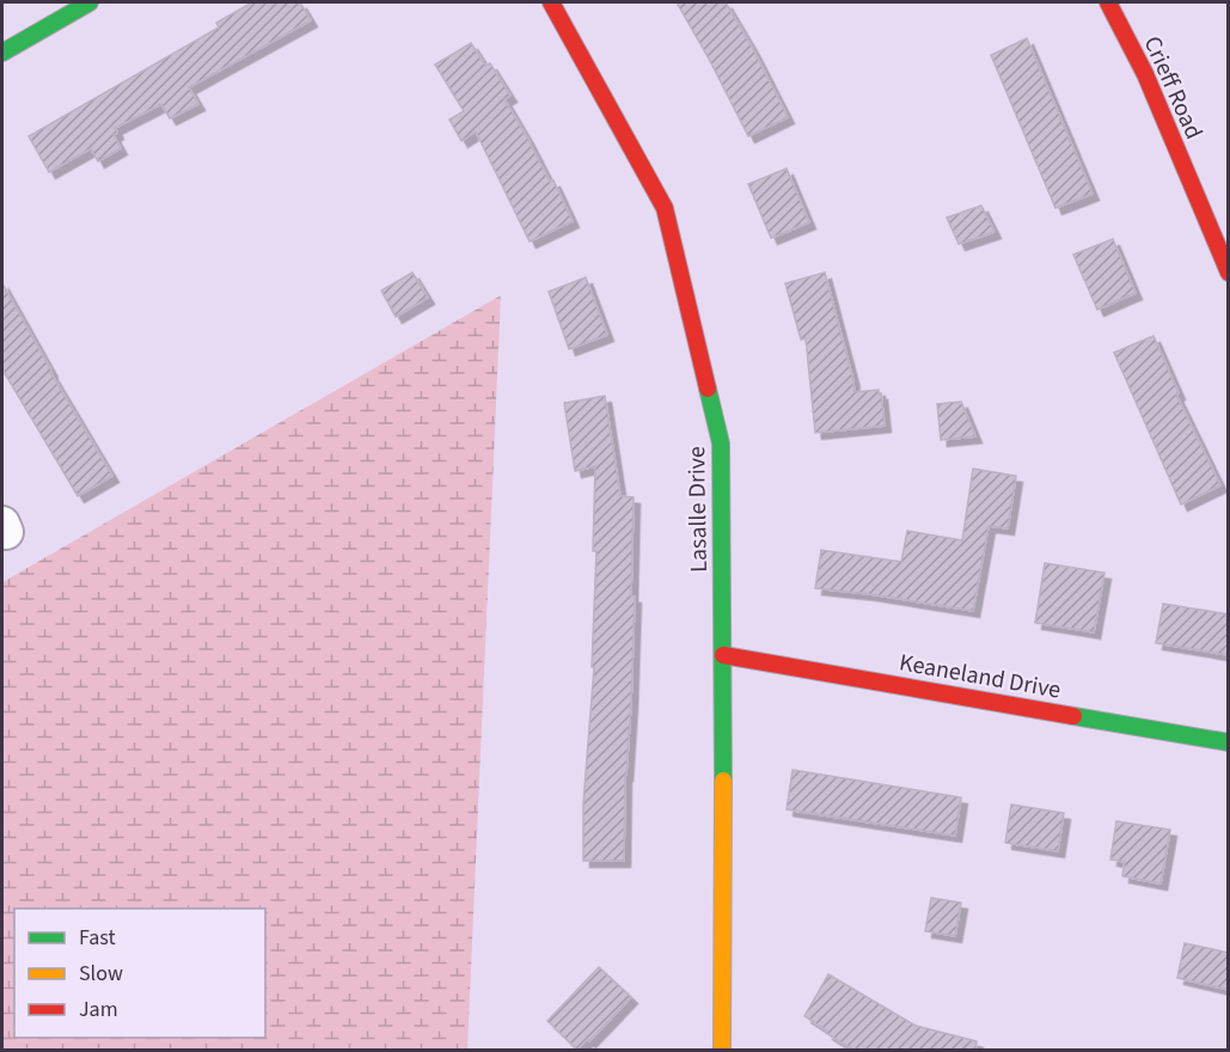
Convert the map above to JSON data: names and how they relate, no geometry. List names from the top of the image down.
{
  "streets": {
    "street": ["Crieff Road", "Lasalle Drive", "Keaneland Drive"]
  },
  "crossings": [
    ["Lasalle Drive", "Keaneland Drive"]
  ],
  "legend": ["Fast", "Slow", "Jam"]
}
